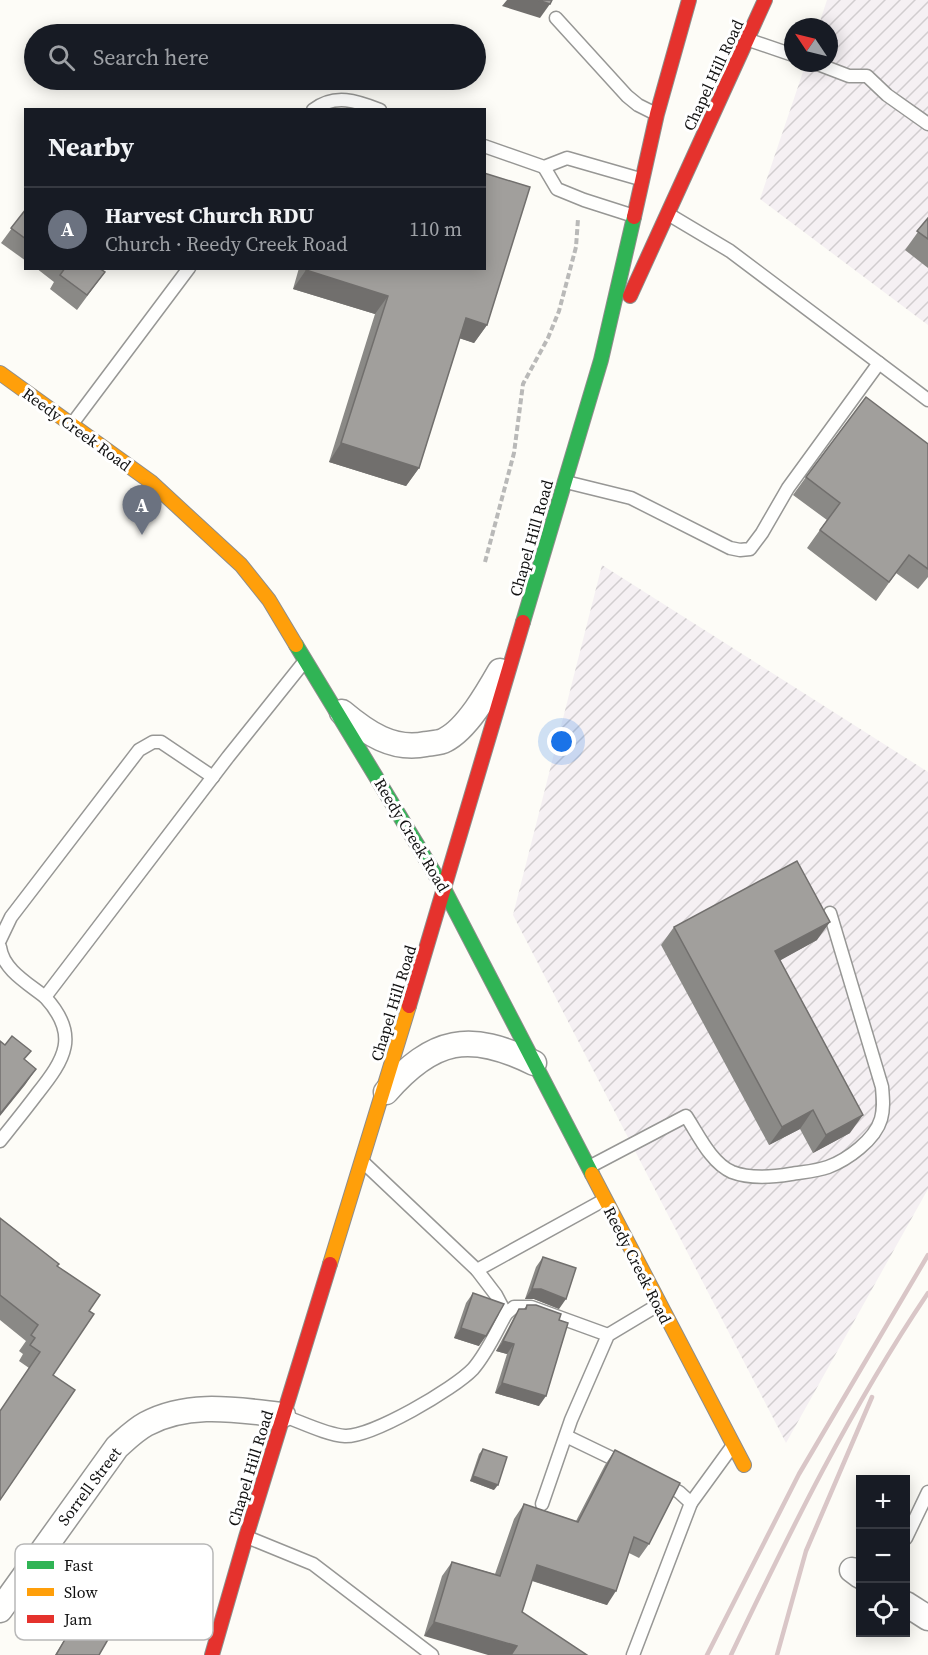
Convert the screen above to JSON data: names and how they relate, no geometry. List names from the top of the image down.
{
  "streets": {
    "main road": ["Chapel Hill Road", "Reedy Creek Road"],
    "street": ["Sorrell Street"]
  },
  "crossings": [
    ["Chapel Hill Road", "Reedy Creek Road"],
    ["Chapel Hill Road", "Sorrell Street"]
  ],
  "legend": ["Fast", "Slow", "Jam"],
  "north": "top left",
  "page": {
    "search": "Search here",
    "heading": "Nearby",
    "list": [
      {
        "mark": "A",
        "name": "Harvest Church RDU",
        "note": "Church · Reedy Creek Road",
        "value": "110 m"
      }
    ],
    "pins": "A",
    "map_buttons": ["+", "−"]
  }
}
